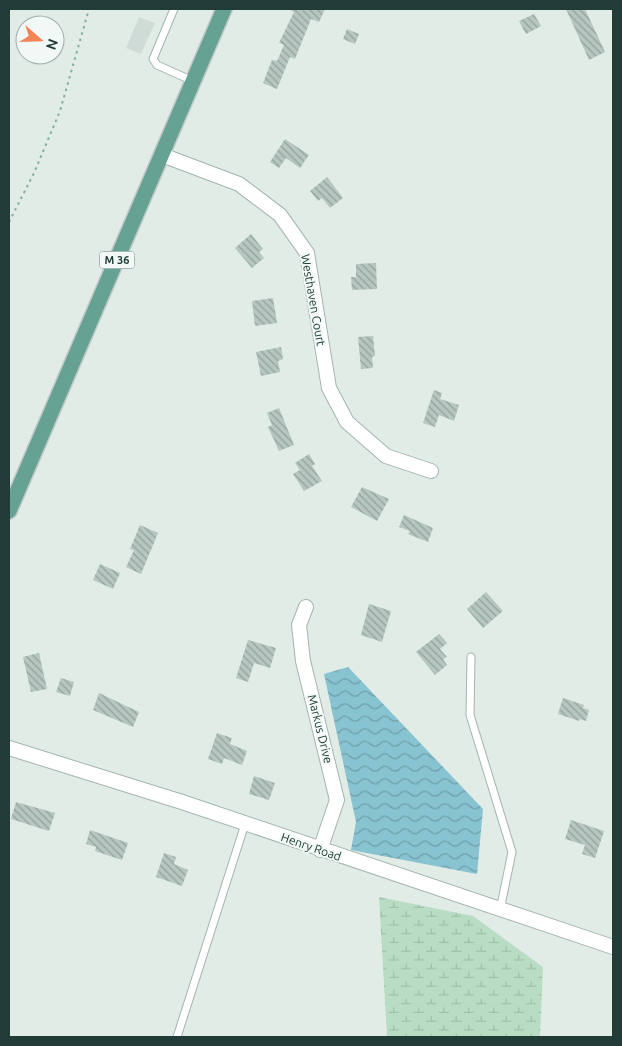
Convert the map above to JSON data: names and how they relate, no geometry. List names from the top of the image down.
{
  "streets": {
    "main road": ["M 36"],
    "street": ["Westhaven Court", "Markus Drive", "Henry Road"]
  },
  "crossings": [
    ["M 36", "Westhaven Court"],
    ["Markus Drive", "Henry Road"]
  ],
  "north": "right"
}
